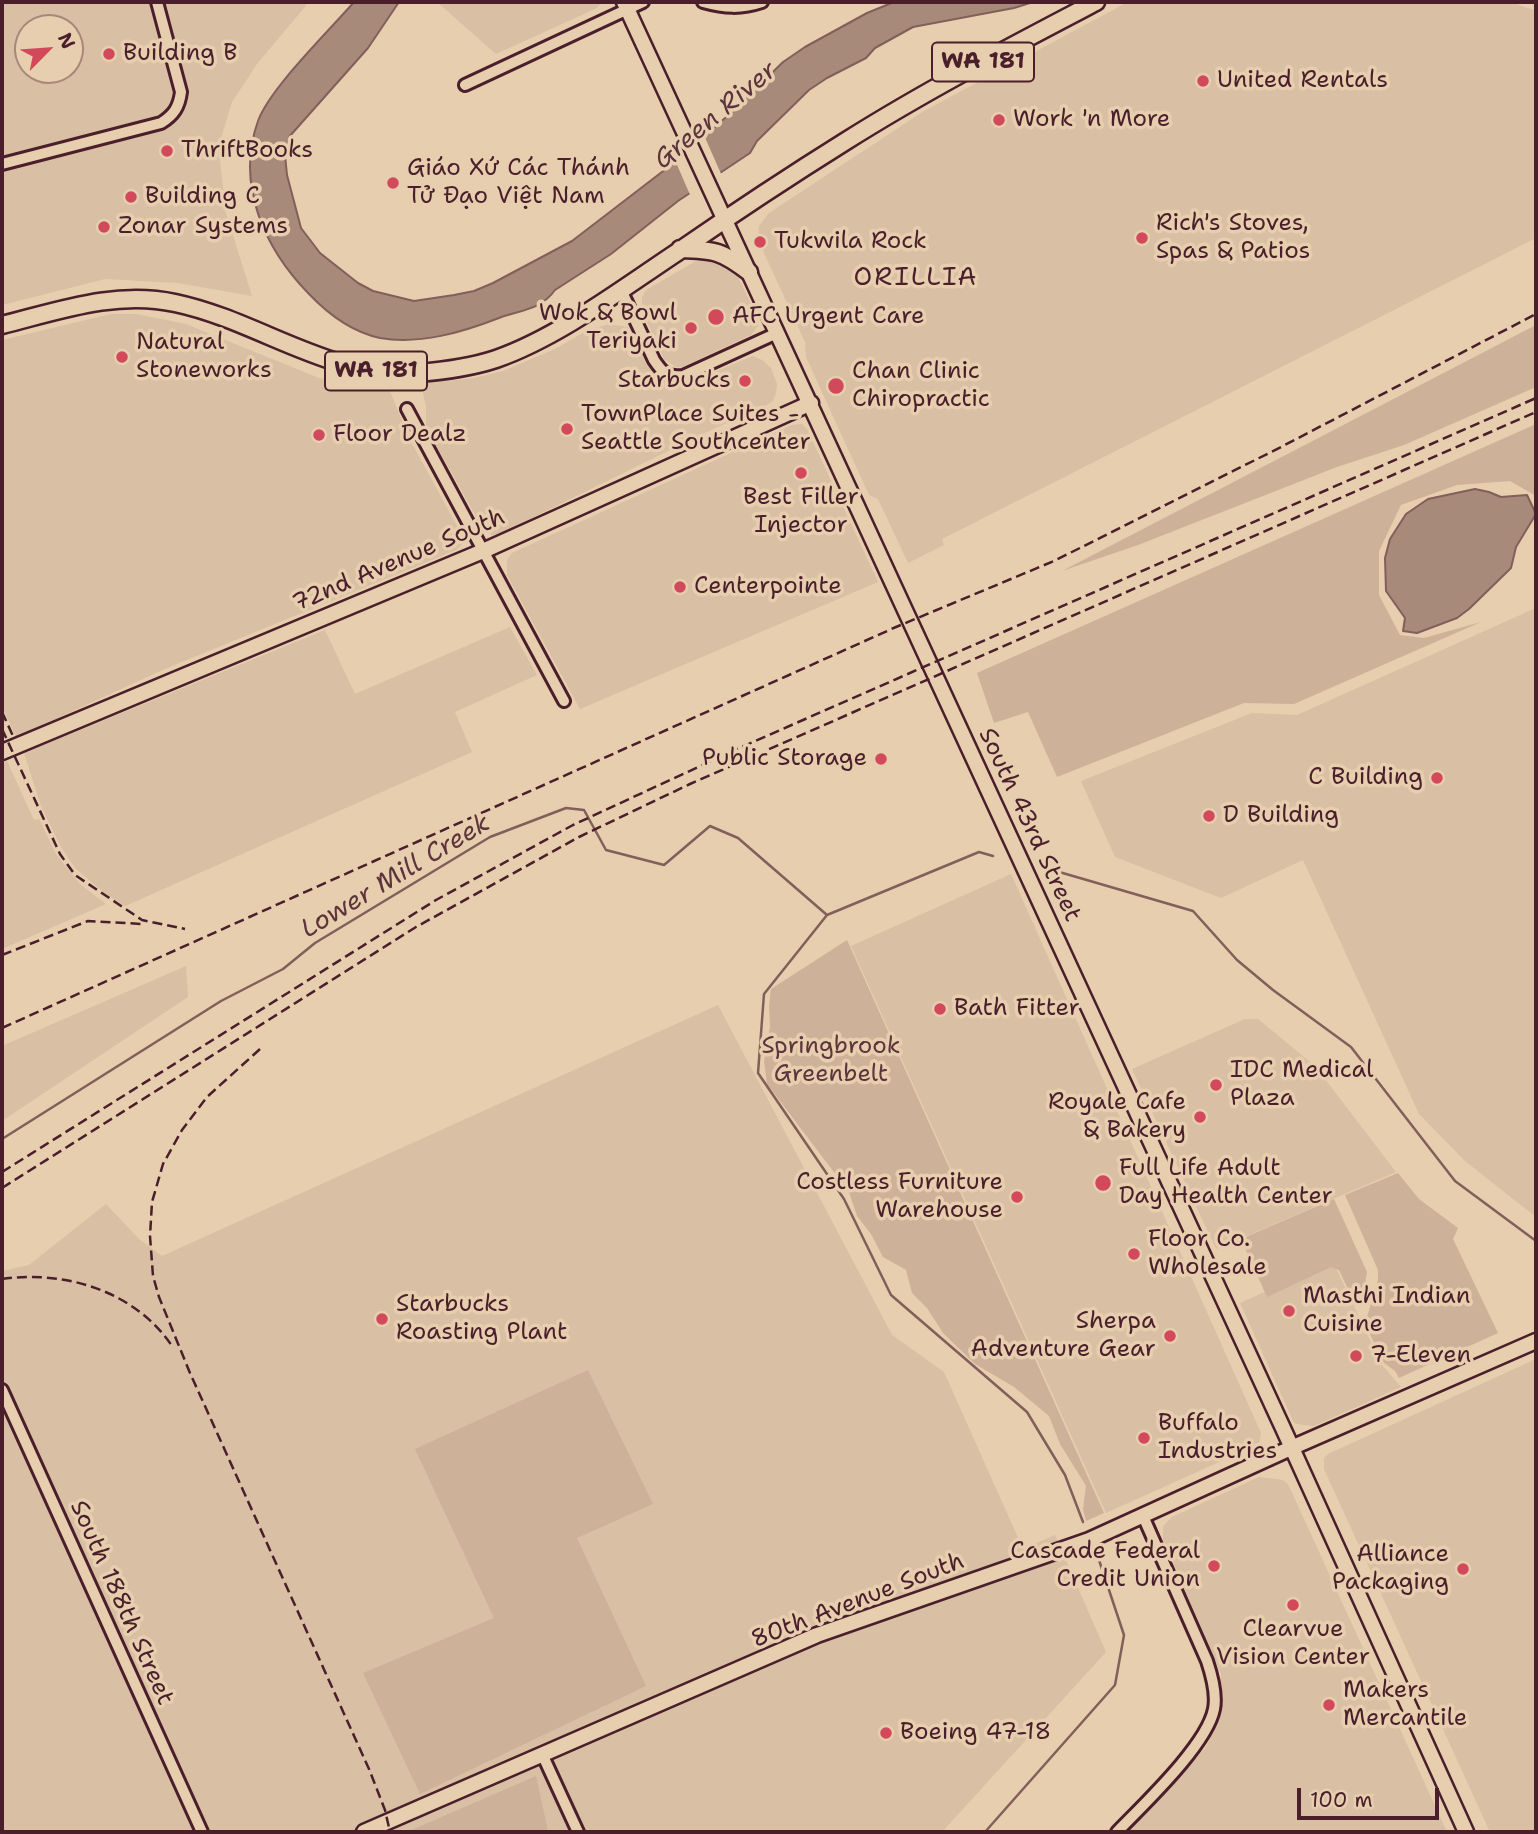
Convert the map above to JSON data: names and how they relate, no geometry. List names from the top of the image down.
{
  "streets": {
    "main road": ["WA 181"],
    "street": [
      "72nd Avenue South",
      "South 43rd Street",
      "80th Avenue South",
      "South 188th Street"
    ]
  },
  "crossings": [
    ["WA 181", "South 43rd Street"],
    ["72nd Avenue South", "South 43rd Street"],
    ["South 43rd Street", "80th Avenue South"]
  ],
  "districts": ["ORILLIA"],
  "water": ["Green River", "Lower Mill Creek"],
  "parks": ["Springbrook Greenbelt"],
  "places": [
    "Building B",
    "United Rentals",
    "Work 'n More",
    "ThriftBooks",
    "Giáo Xứ Các Thánh Tử Đạo Việt Nam",
    "Building C",
    "Zonar Systems",
    "Rich's Stoves, Spas & Patios",
    "Tukwila Rock",
    "AFC Urgent Care",
    "Wok & Bowl Teriyaki",
    "Natural Stoneworks",
    "Starbucks",
    "Chan Clinic Chiropractic",
    "TownPlace Suites - Seattle Southcenter",
    "Floor Dealz",
    "Best Filler Injector",
    "Centerpointe",
    "Public Storage",
    "C Building",
    "D Building",
    "Bath Fitter",
    "IDC Medical Plaza",
    "Royale Cafe & Bakery",
    "Full Life Adult Day Health Center",
    "Costless Furniture Warehouse",
    "Floor Co. Wholesale",
    "Masthi Indian Cuisine",
    "Starbucks Roasting Plant",
    "Sherpa Adventure Gear",
    "7-Eleven",
    "Buffalo Industries",
    "Cascade Federal Credit Union",
    "Alliance Packaging",
    "Clearvue Vision Center",
    "Makers Mercantile",
    "Boeing 47-18"
  ],
  "scale_bar": "100 m",
  "north": "top right"
}
